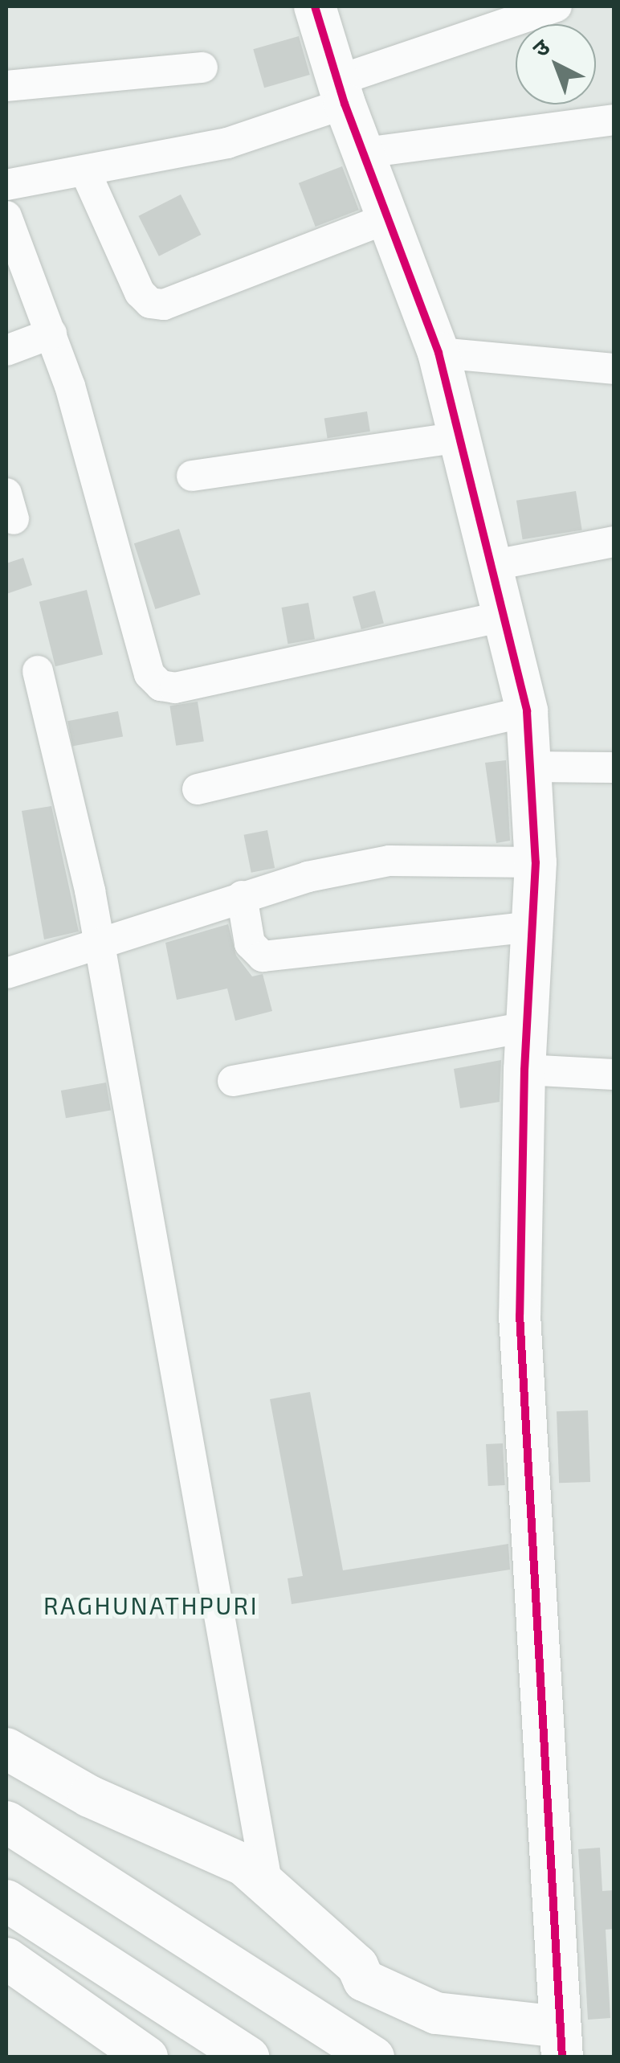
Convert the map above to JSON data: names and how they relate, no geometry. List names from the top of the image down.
{
  "districts": ["RAGHUNATHPURI"],
  "north": "top left"
}
